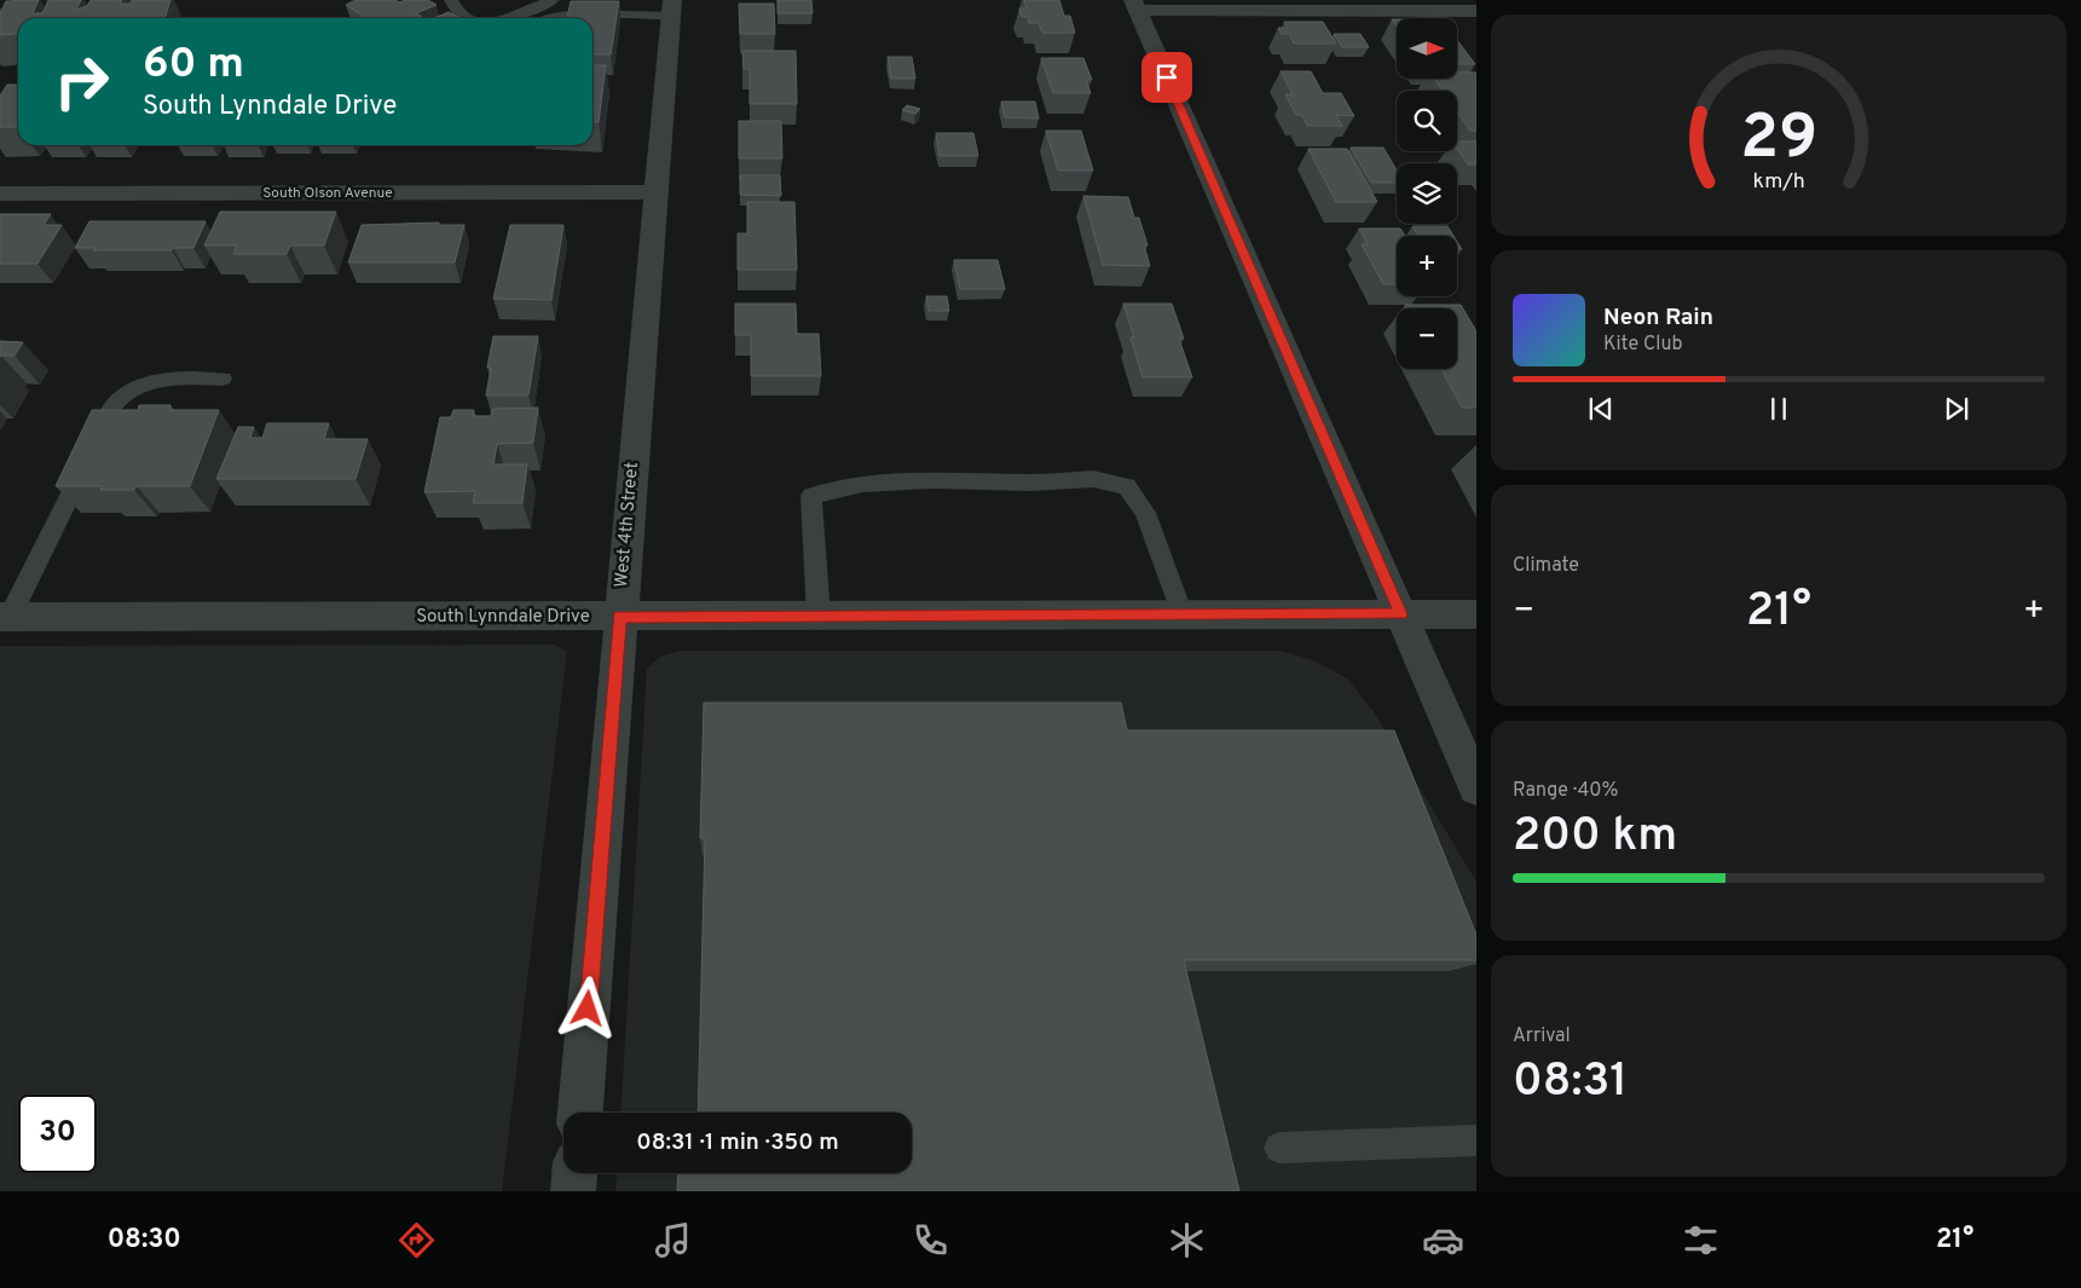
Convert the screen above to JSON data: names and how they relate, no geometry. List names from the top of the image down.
{
  "streets": {
    "street": ["South Olson Avenue", "West 4th Street", "South Lynndale Drive"]
  },
  "crossings": [
    ["South Olson Avenue", "West 4th Street"],
    ["West 4th Street", "South Lynndale Drive"]
  ],
  "north": "right",
  "page": {
    "map_buttons": ["+", "−"],
    "turn": ["60 m", "South Lynndale Drive"],
    "song": ["Neon Rain", "Kite Club"],
    "tile": [
      "Climate",
      ["Range · 40%", "200 km"],
      ["Arrival", "08:31"]
    ],
    "heat": ["−", "21°", "+"],
    "limit": "30",
    "trip": "08:31 · 1 min · 350 m",
    "tabs": ["08:30", "21°"],
    "gauge": ["29", "km/h"]
  }
}
